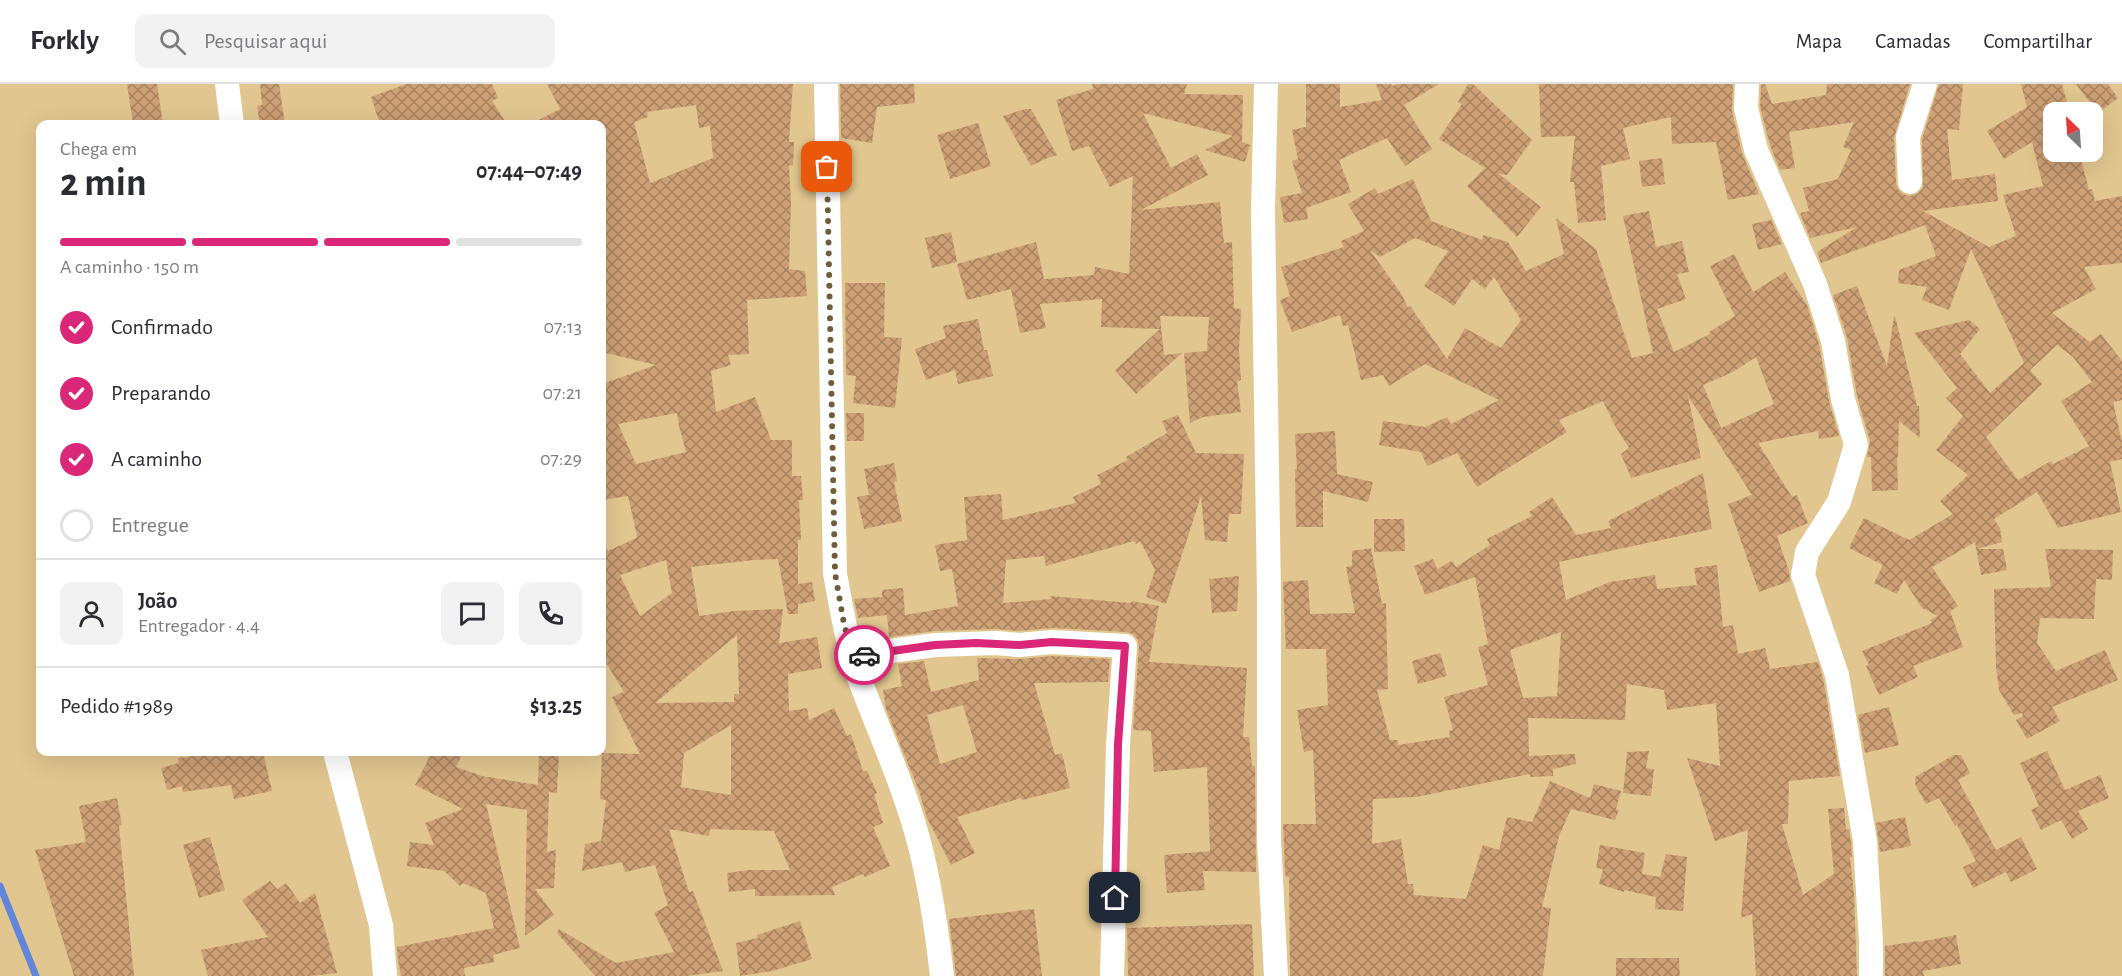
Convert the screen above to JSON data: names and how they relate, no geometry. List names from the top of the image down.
{
  "north": "top left",
  "page": {
    "header": "Forkly",
    "search": "Pesquisar aqui",
    "nav": ["Mapa", "Camadas", "Compartilhar"],
    "heading": ["2 min", "Chega em", "07:44–07:49"],
    "panel": [
      "João",
      "Entregador · 4.4",
      "Pedido #1989",
      "$13.25"
    ],
    "bar": "A caminho · 150 m",
    "list": [
      ["Confirmado", "07:13"],
      ["Preparando", "07:21"],
      ["A caminho", "07:29"],
      "Entregue"
    ]
  }
}
